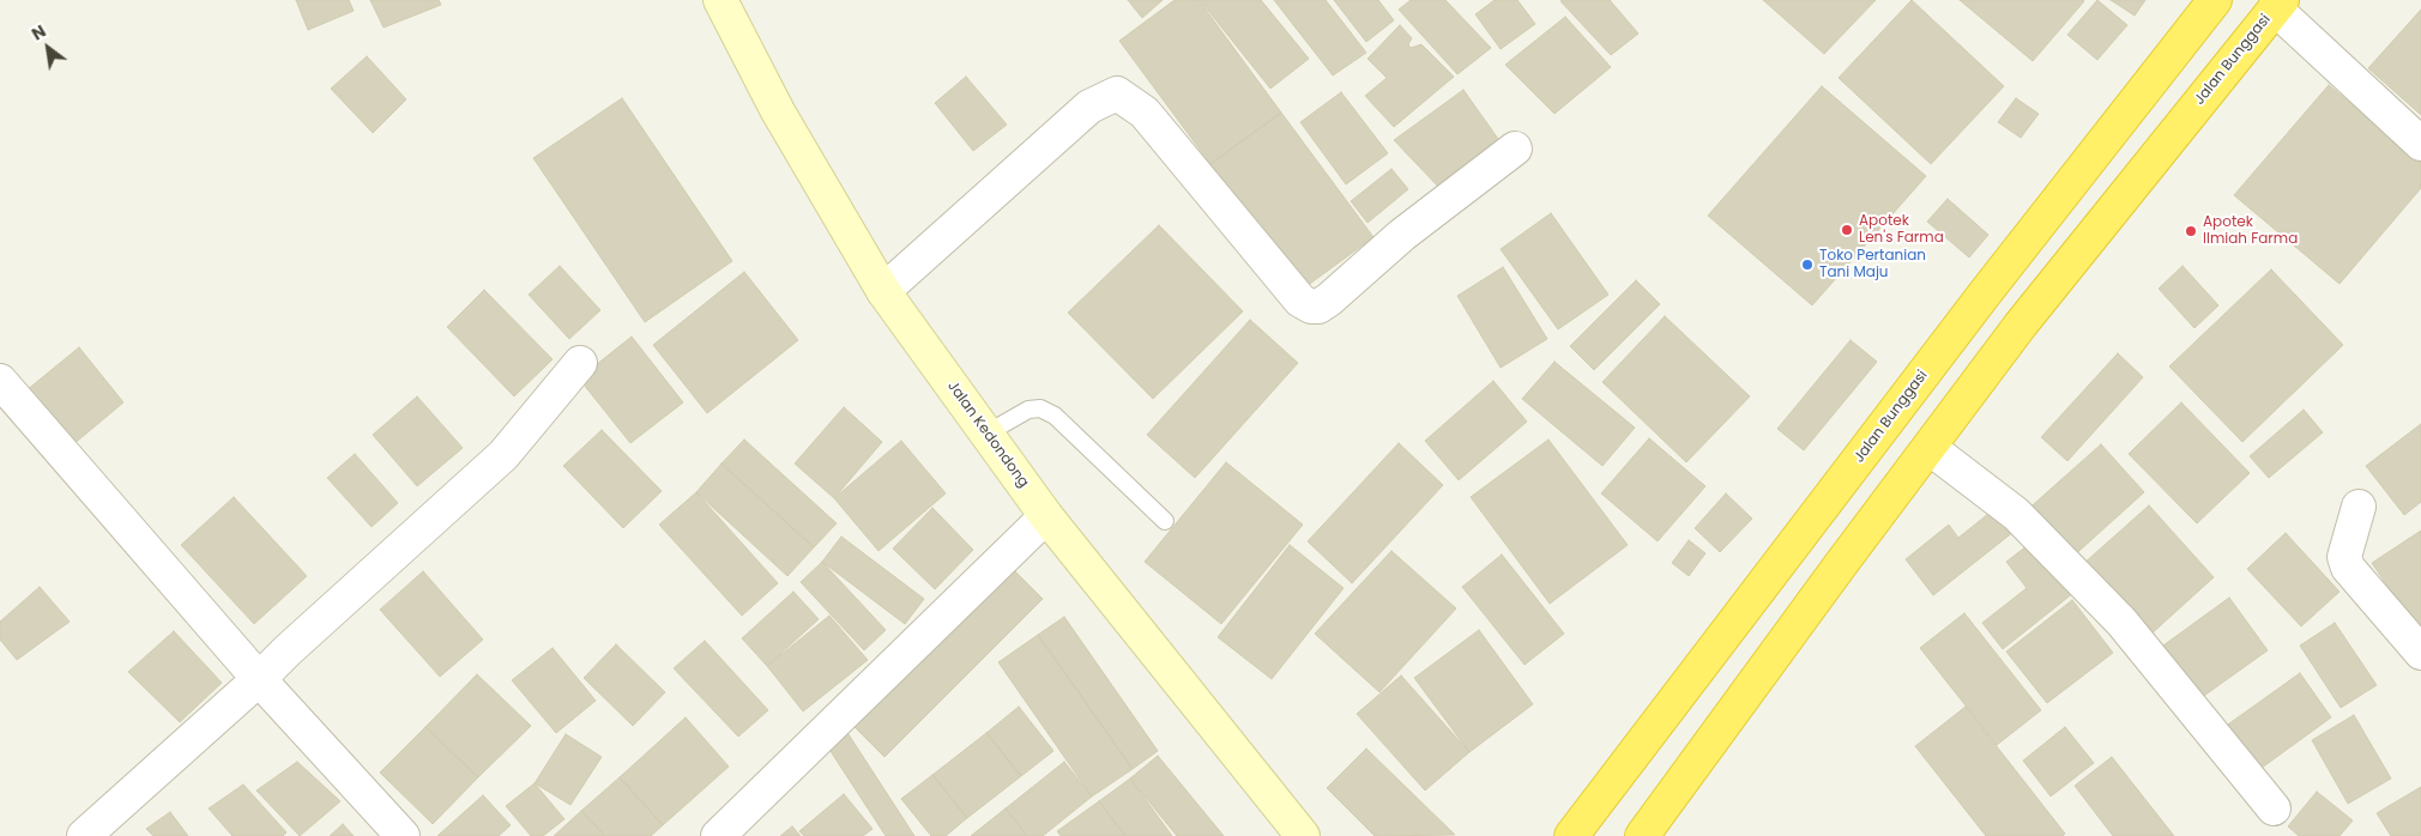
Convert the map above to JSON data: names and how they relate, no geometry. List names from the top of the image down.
{
  "streets": {
    "highway": ["Jalan Bunggasi"],
    "street": ["Jalan Kedondong"]
  },
  "places": ["Apotek Len's Farma", "Apotek Ilmiah Farma", "Toko Pertanian Tani Maju"],
  "north": "top left"
}
